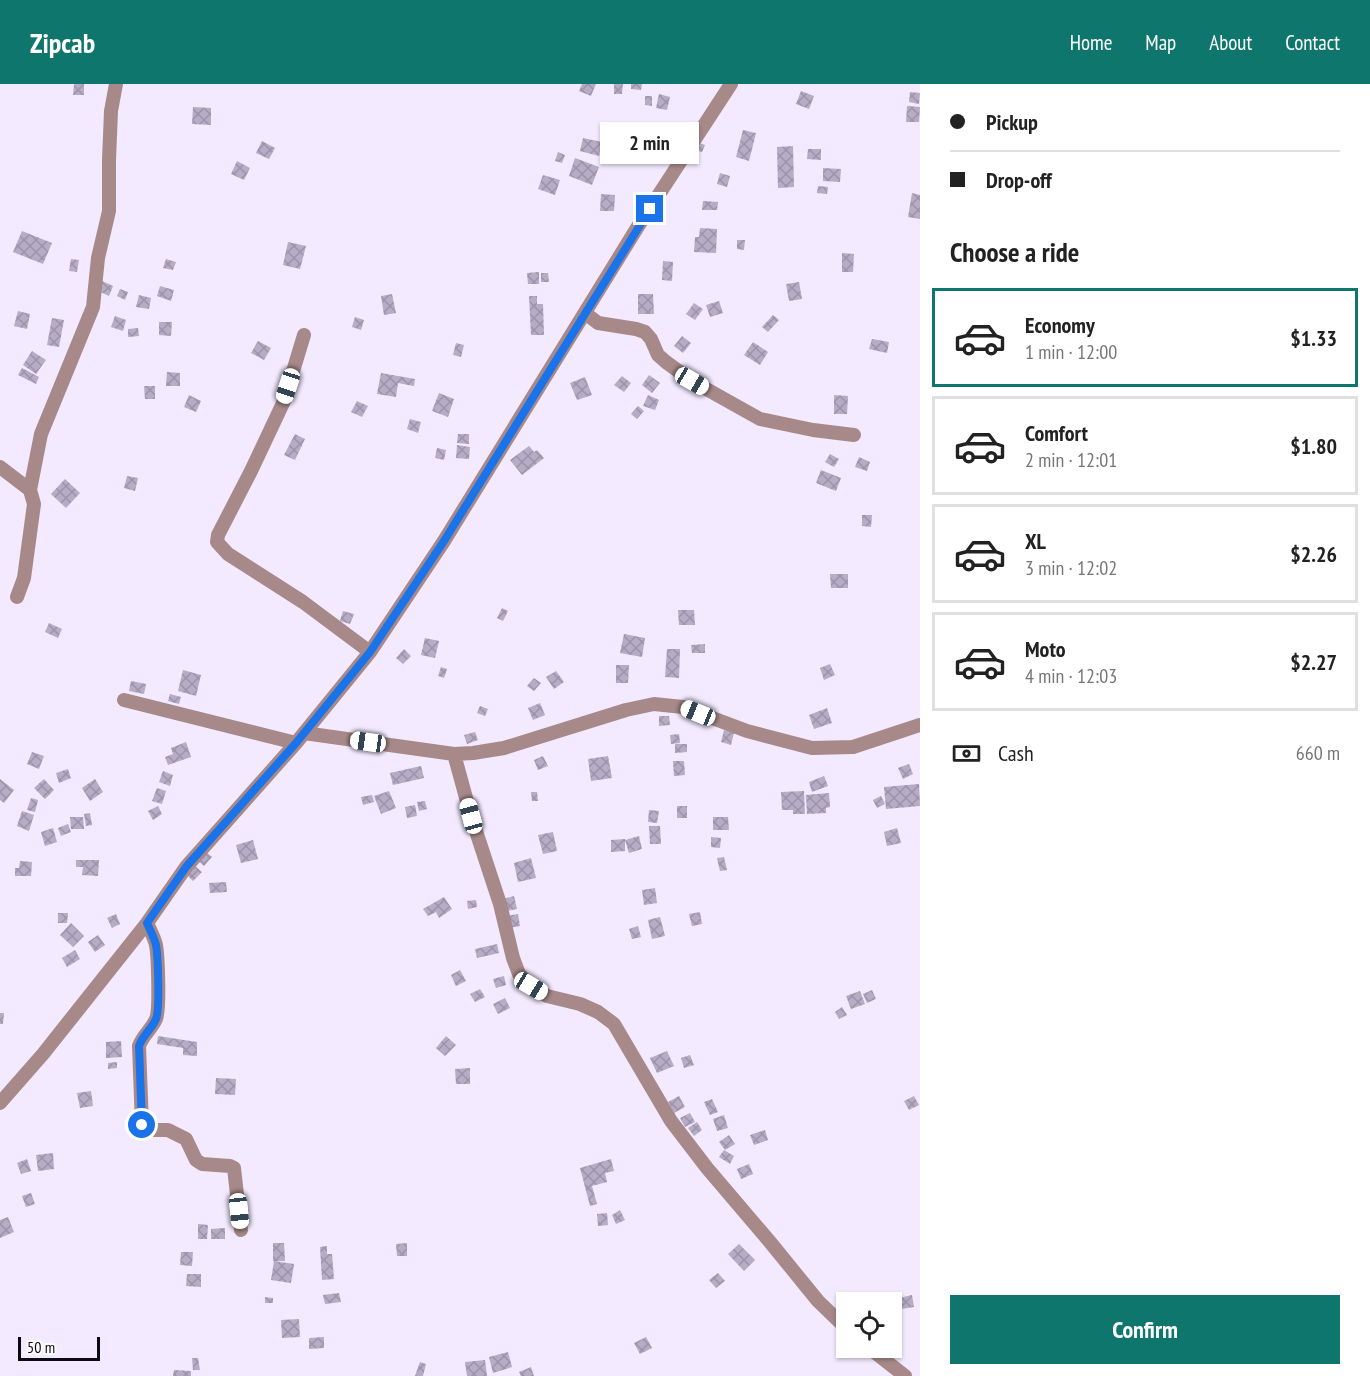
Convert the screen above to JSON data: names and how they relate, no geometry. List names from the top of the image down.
{
  "scale_bar": "50 m",
  "page": {
    "header": "Zipcab",
    "nav": [
      "Home",
      "Map",
      "About",
      "Contact"
    ],
    "banner": ["Pickup", "Drop-off"],
    "bubble": "2 min",
    "heading": "Choose a ride",
    "list": [
      {
        "name": "Economy",
        "note": "1 min · 12:00",
        "value": "$1.33"
      },
      {
        "name": "Comfort",
        "note": "2 min · 12:01",
        "value": "$1.80"
      },
      {
        "name": "XL",
        "note": "3 min · 12:02",
        "value": "$2.26"
      },
      {
        "name": "Moto",
        "note": "4 min · 12:03",
        "value": "$2.27"
      }
    ],
    "pay": ["Cash", "660 m"],
    "buttons": "Confirm",
    "scale": "50 m"
  }
}
